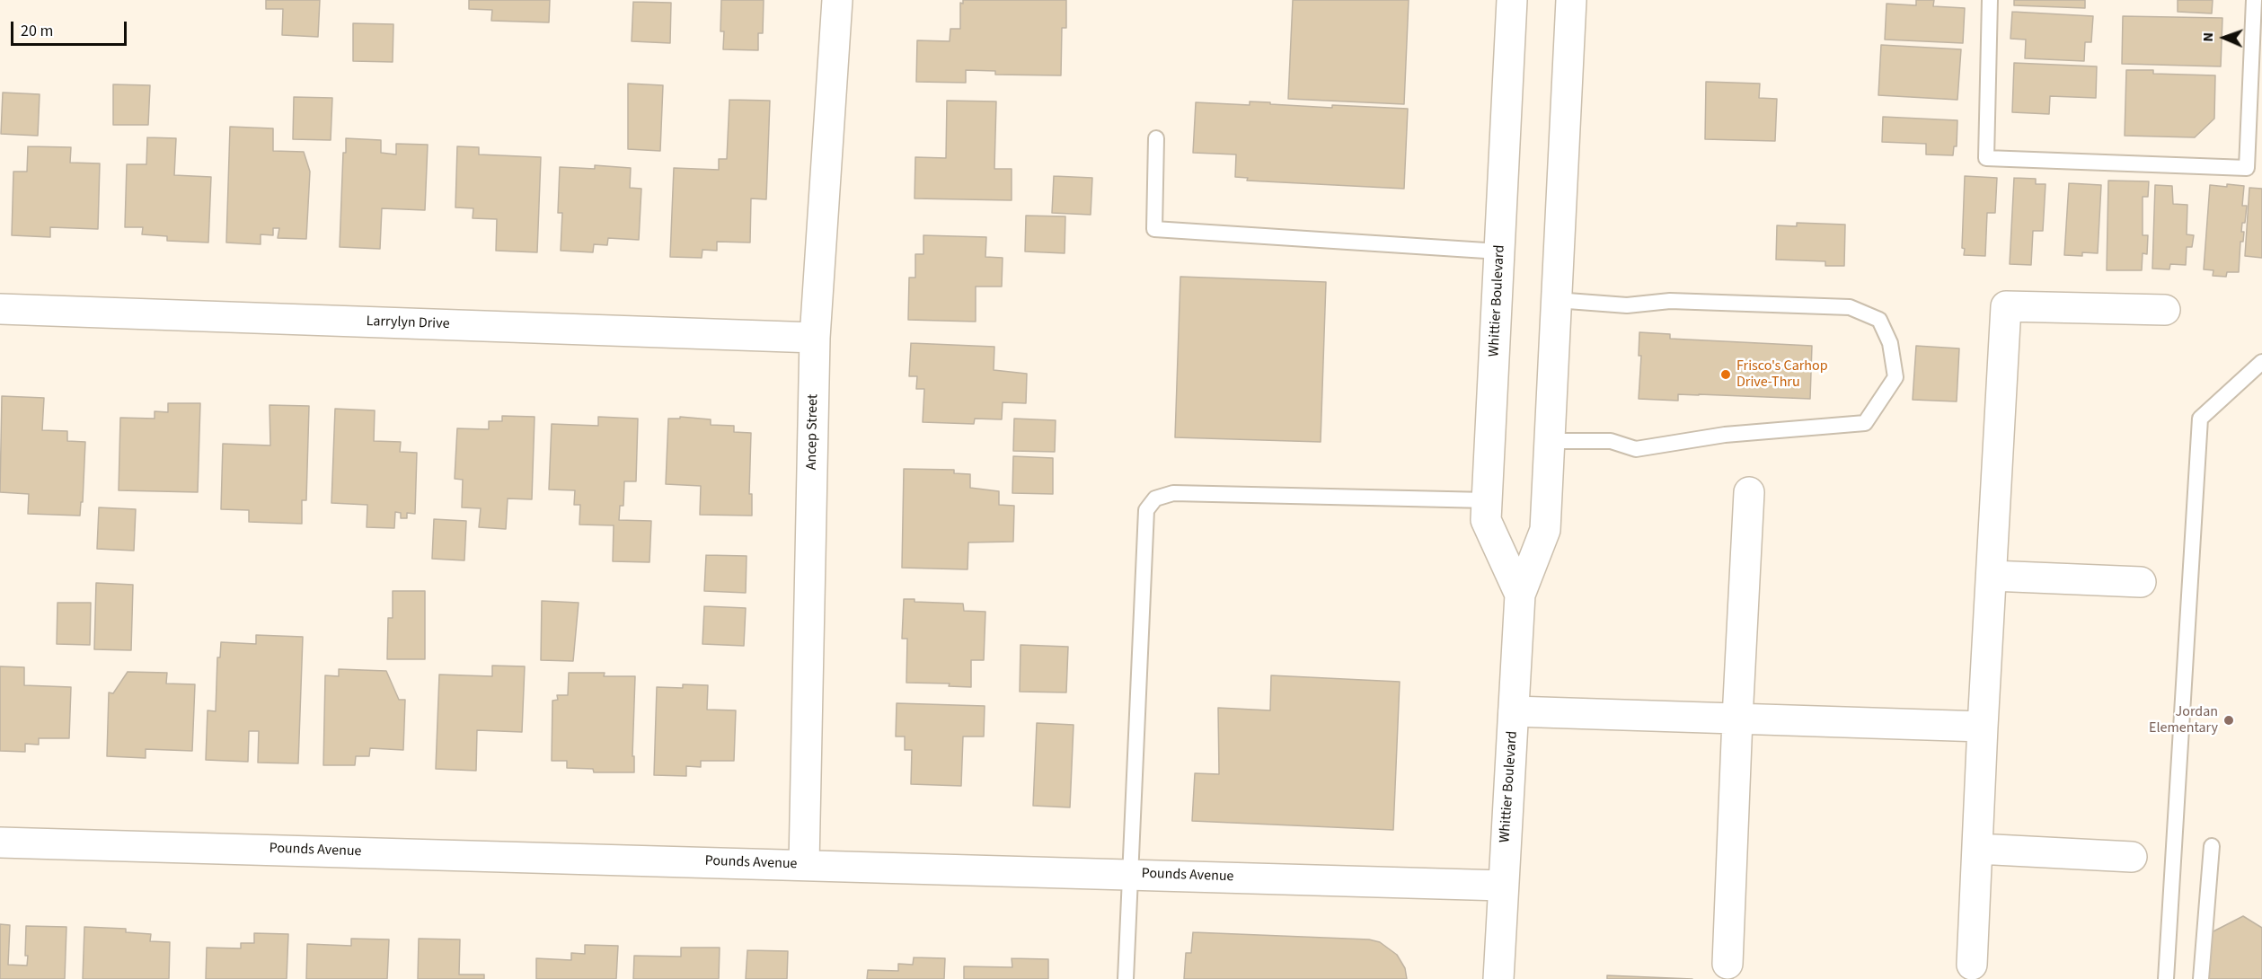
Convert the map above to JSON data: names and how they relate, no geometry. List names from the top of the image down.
{
  "streets": {
    "street": [
      "Whittier Boulevard",
      "Larrylyn Drive",
      "Ancep Street",
      "Pounds Avenue"
    ]
  },
  "crossings": [
    ["Whittier Boulevard", "Pounds Avenue"],
    ["Larrylyn Drive", "Ancep Street"],
    ["Ancep Street", "Pounds Avenue"]
  ],
  "places": ["Frisco's Carhop Drive-Thru", "Jordan Elementary"],
  "scale_bar": "20 m",
  "north": "left"
}
